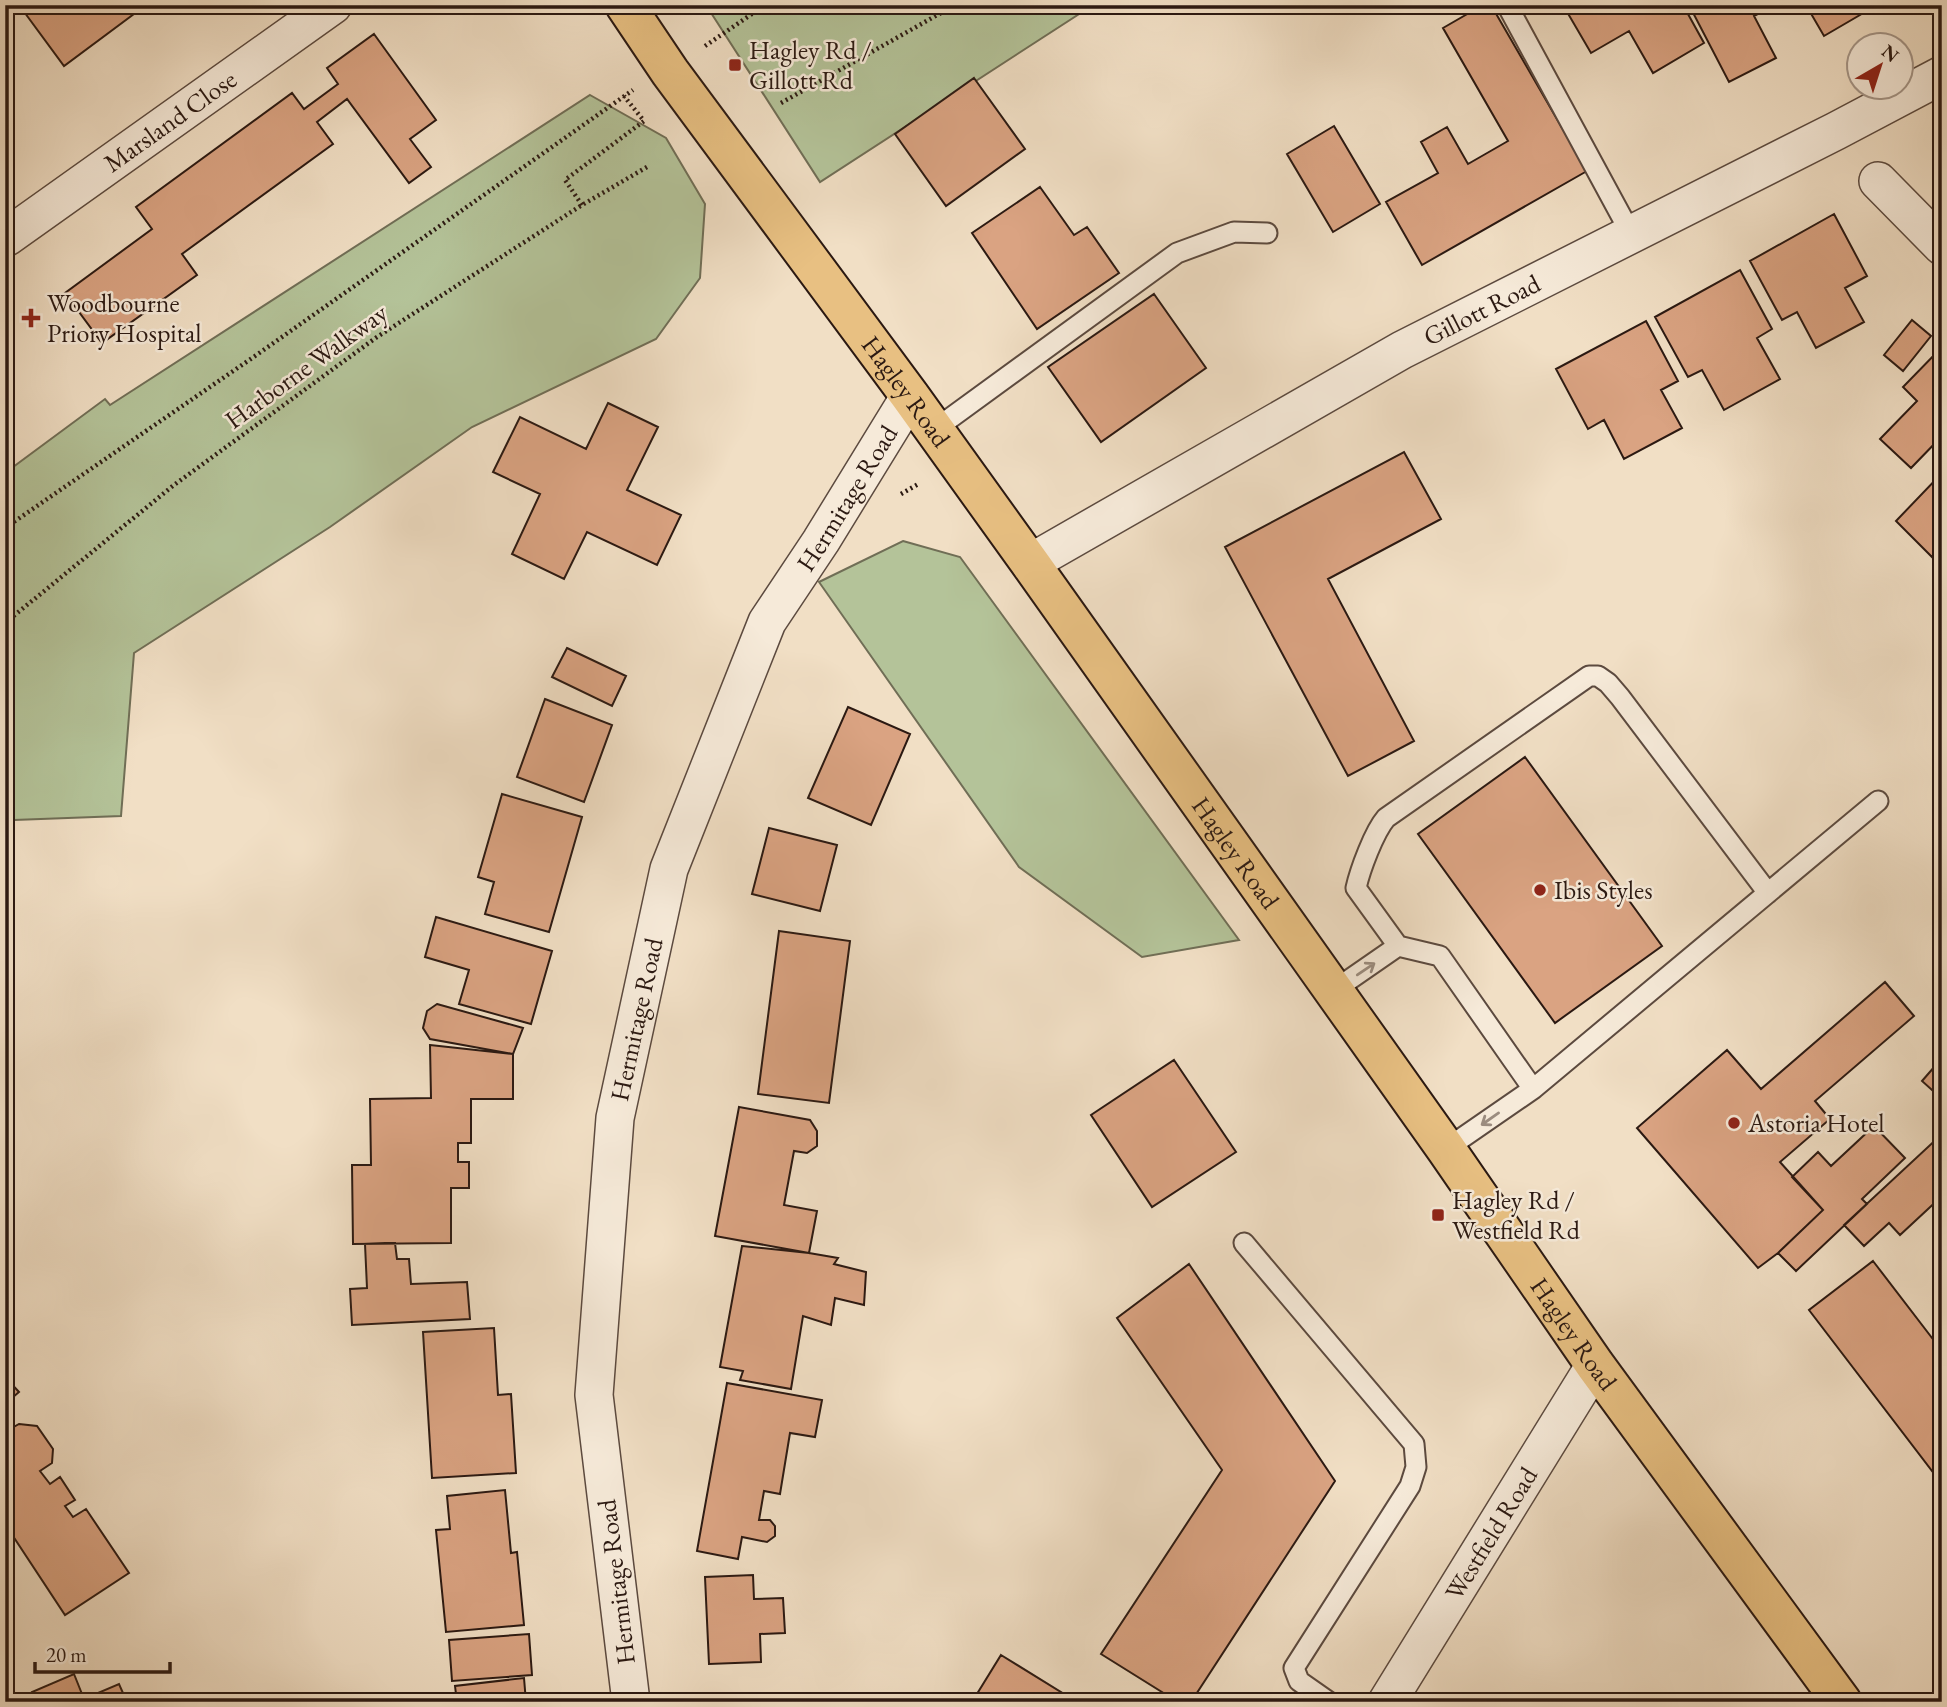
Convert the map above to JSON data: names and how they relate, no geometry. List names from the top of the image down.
{
  "streets": {
    "highway": ["Hagley Road"],
    "street": [
      "Marsland Close",
      "Gillott Road",
      "Hermitage Road",
      "Westfield Road"
    ],
    "path": ["Harborne Walkway"]
  },
  "crossings": [
    ["Gillott Road", "Hagley Road"],
    ["Hagley Road", "Hermitage Road"],
    ["Hagley Road", "Westfield Road"]
  ],
  "places": {
    "transit": ["Hagley Rd / Gillott Rd", "Hagley Rd / Westfield Rd"],
    "health": ["Woodbourne Priory Hospital"],
    "other": ["Ibis Styles", "Astoria Hotel"]
  },
  "scale_bar": "20 m",
  "north": "top right"
}
